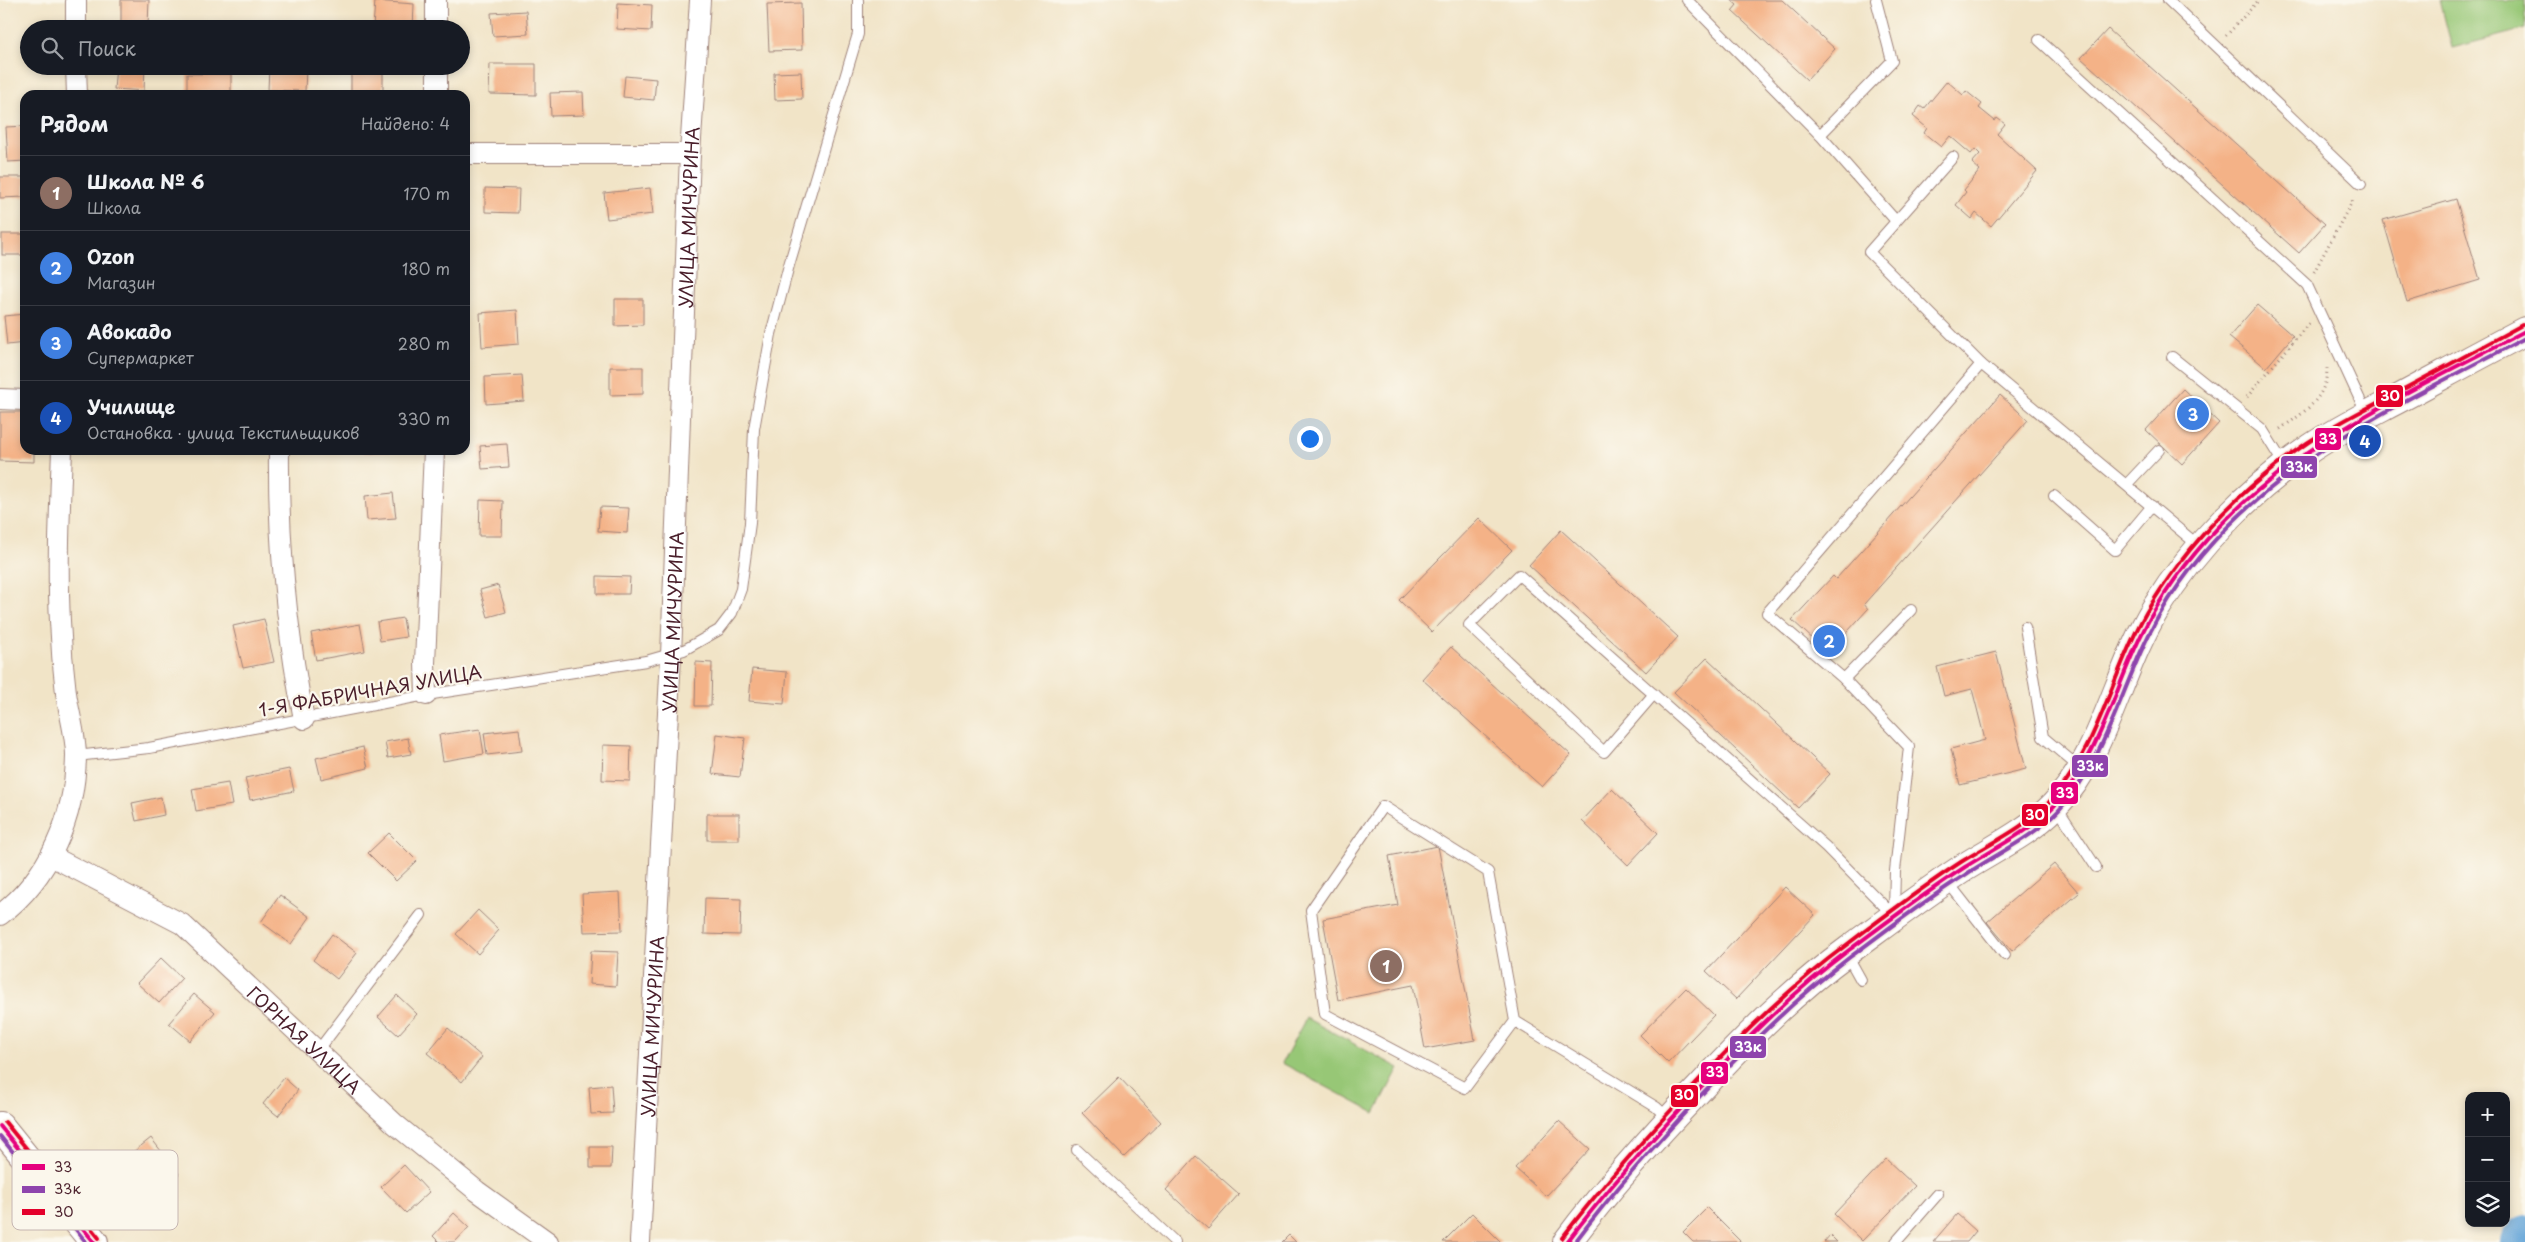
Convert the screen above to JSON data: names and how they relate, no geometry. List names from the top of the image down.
{
  "streets": {
    "street": ["УЛИЦА МИЧУРИНА", "ГОРНАЯ УЛИЦА"],
    "lane": ["1-Я ФАБРИЧНАЯ УЛИЦА"]
  },
  "crossings": [
    ["УЛИЦА МИЧУРИНА", "1-Я ФАБРИЧНАЯ УЛИЦА"]
  ],
  "lines": ["transit line 30", "transit line 33", "transit line 33к"],
  "legend": ["33", "33к", "30"],
  "page": {
    "search": "Поиск",
    "heading": ["Рядом", "Найдено: 4"],
    "list": [
      {
        "mark": "1",
        "name": "Школа № 6",
        "note": "Школа",
        "value": "170 m"
      },
      {
        "mark": "2",
        "name": "Ozon",
        "note": "Магазин",
        "value": "180 m"
      },
      {
        "mark": "3",
        "name": "Авокадо",
        "note": "Супермаркет",
        "value": "280 m"
      },
      {
        "mark": "4",
        "name": "Училище",
        "note": "Остановка · улица Текстильщиков",
        "value": "330 m"
      }
    ],
    "pins": [
      "3",
      "4",
      "2",
      "1"
    ],
    "map_buttons": ["+", "−"]
  }
}
